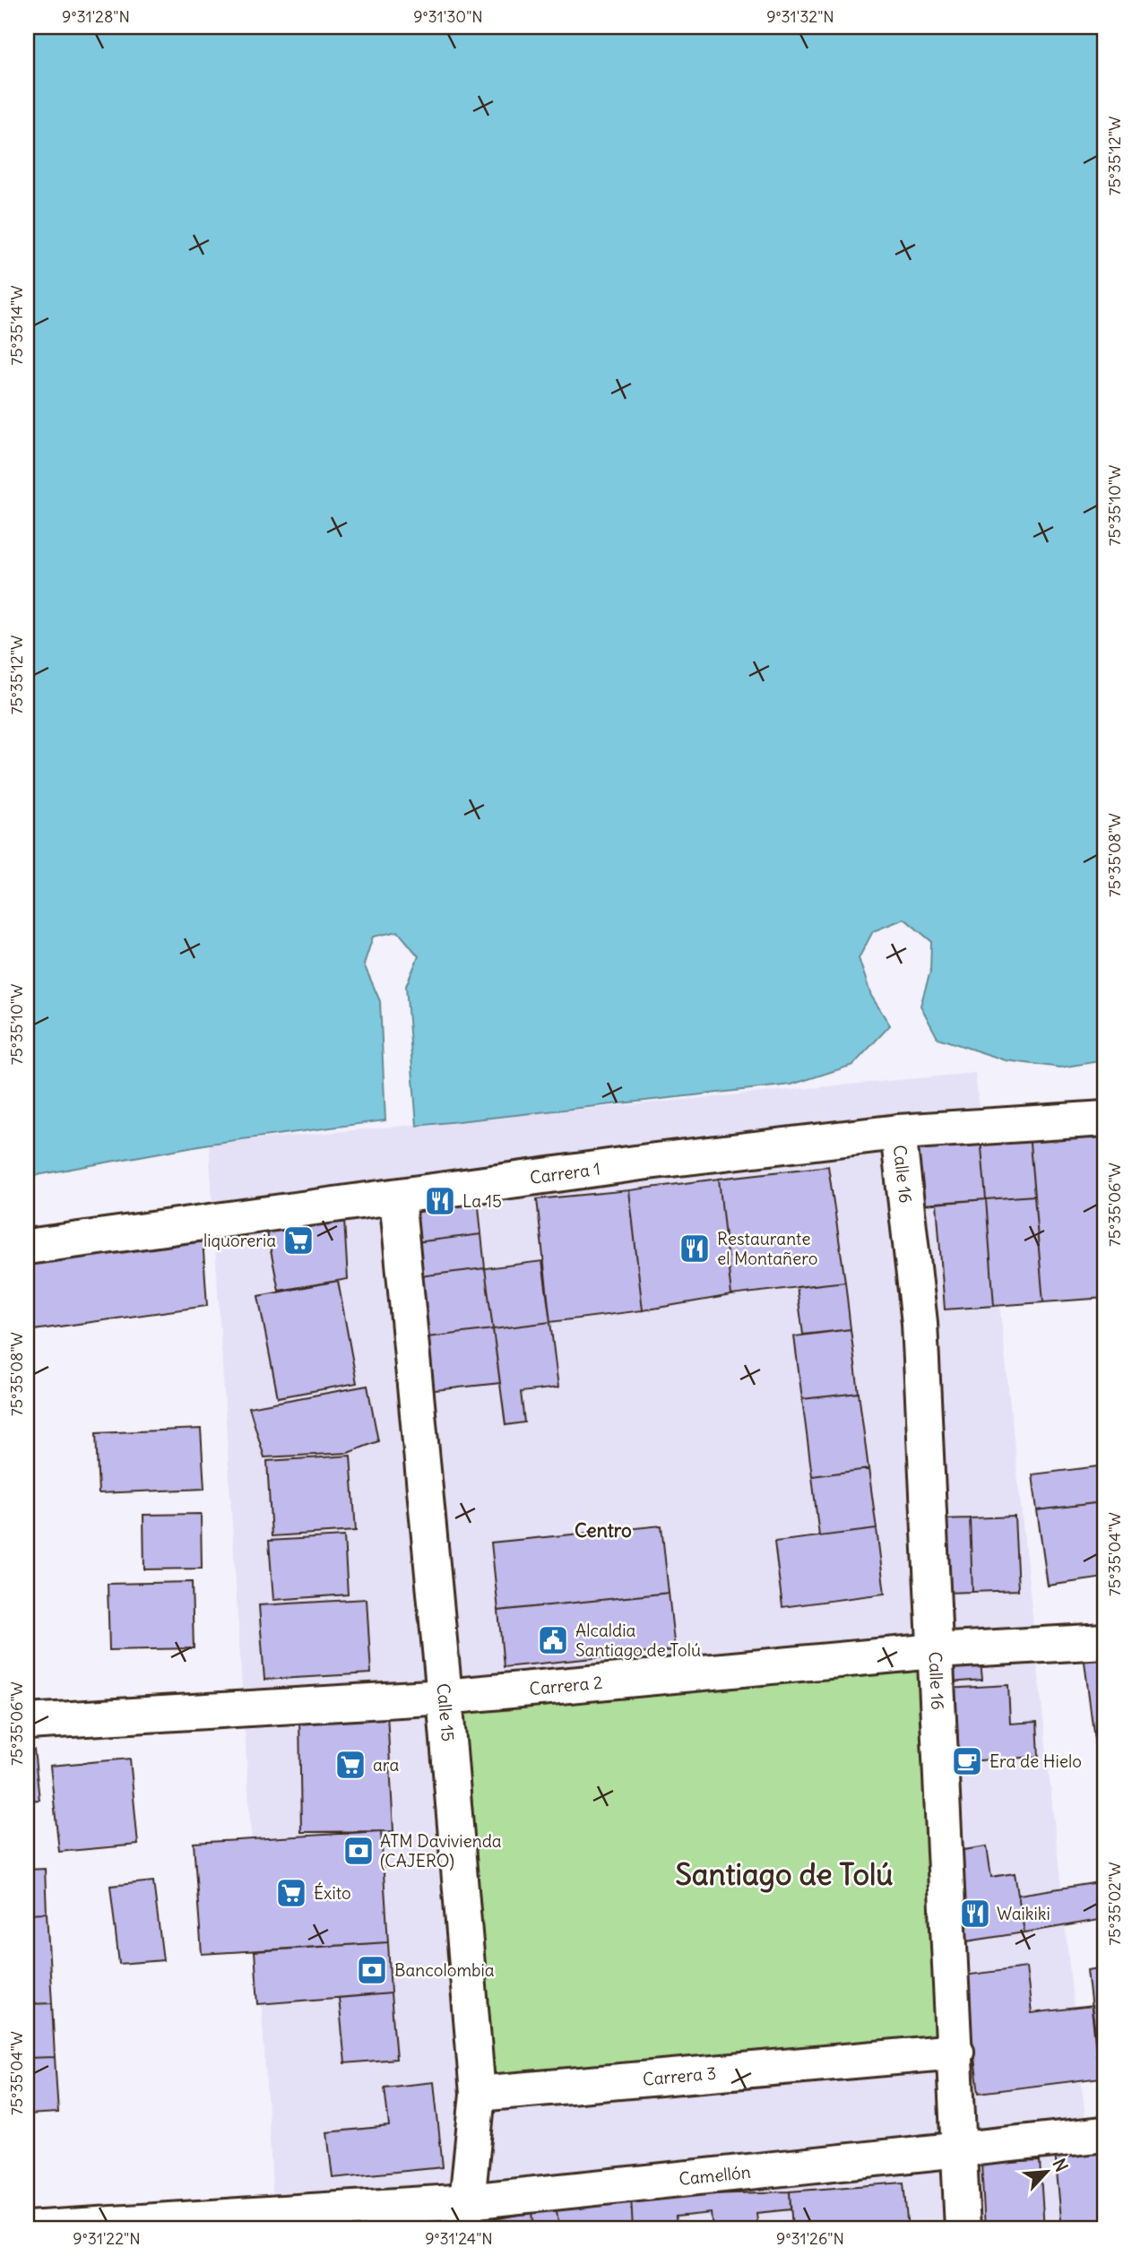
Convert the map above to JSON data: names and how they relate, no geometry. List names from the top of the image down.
{
  "streets": {
    "street": [
      "Carrera 1",
      "Calle 16",
      "Carrera 2",
      "Calle 15",
      "Carrera 3",
      "Camellón"
    ]
  },
  "crossings": [
    ["Carrera 1", "Calle 16"],
    ["Carrera 1", "Calle 15"],
    ["Calle 16", "Carrera 2"],
    ["Calle 16", "Carrera 3"],
    ["Calle 16", "Camellón"],
    ["Carrera 2", "Calle 15"],
    ["Calle 15", "Carrera 3"],
    ["Calle 15", "Camellón"]
  ],
  "districts": ["Centro", "Santiago de Tolú"],
  "places": {
    "restaurant": ["La 15", "Restaurante el Montañero", "Waikiki"],
    "supermarket": ["liquoreria", "ara", "Éxito"],
    "public building": ["Alcaldia Santiago de Tolú"],
    "cafe": ["Era de Hielo"],
    "bank": ["ATM Davivienda (CAJERO)", "Bancolombia"]
  },
  "north": "top right",
  "coordinates": [
    "9°31'28\"N",
    "9°31'30\"N",
    "9°31'32\"N",
    "75°35'12\"W",
    "75°35'14\"W",
    "75°35'10\"W",
    "75°35'08\"W",
    "75°35'06\"W",
    "75°35'04\"W",
    "75°35'02\"W",
    "9°31'22\"N",
    "9°31'24\"N",
    "9°31'26\"N"
  ]
}
